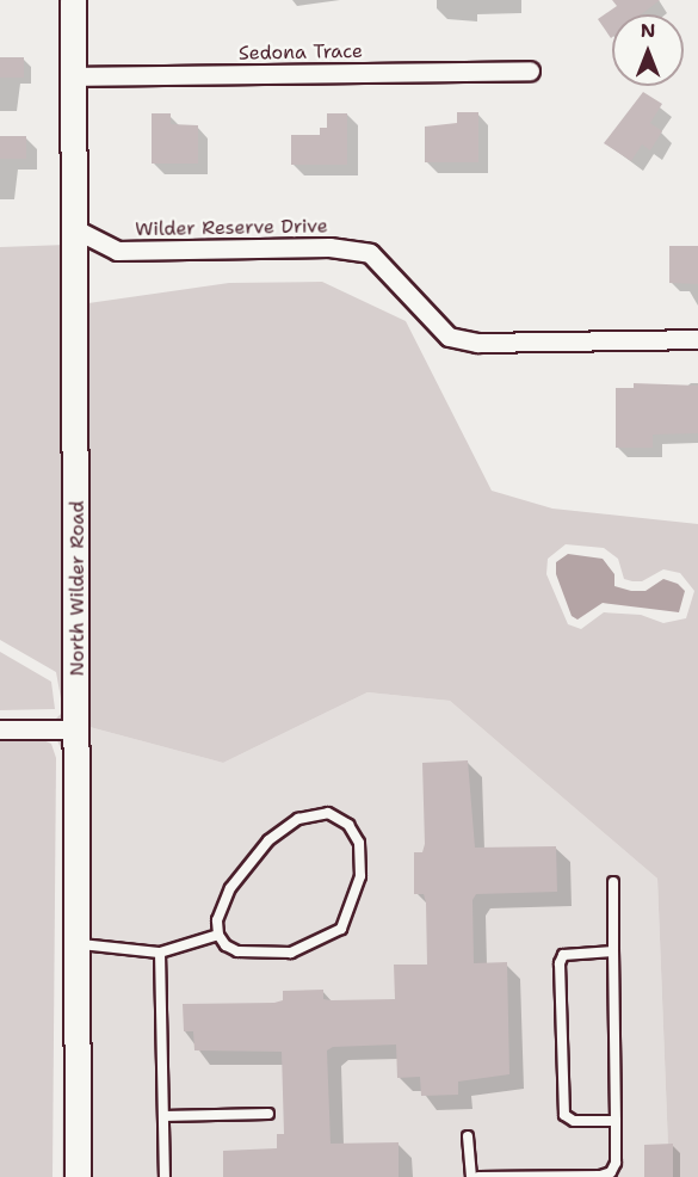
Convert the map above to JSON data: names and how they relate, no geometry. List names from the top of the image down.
{
  "streets": {
    "street": ["Sedona Trace", "Wilder Reserve Drive", "North Wilder Road"]
  },
  "crossings": [
    ["Sedona Trace", "North Wilder Road"],
    ["Wilder Reserve Drive", "North Wilder Road"]
  ],
  "north": "top"
}
